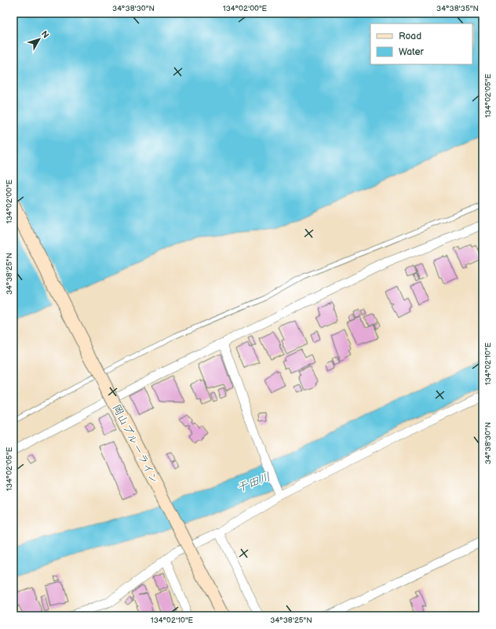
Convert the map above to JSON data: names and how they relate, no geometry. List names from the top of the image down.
{
  "streets": {
    "main road": ["岡山ブルーライン"]
  },
  "water": ["干田川"],
  "legend": ["Road", "Water"],
  "north": "top right",
  "coordinates": [
    "34°38'30\"N",
    "134°02'00\"E",
    "34°38'35\"N",
    "134°02'05\"E",
    "34°38'25\"N",
    "134°02'10\"E"
  ]
}
